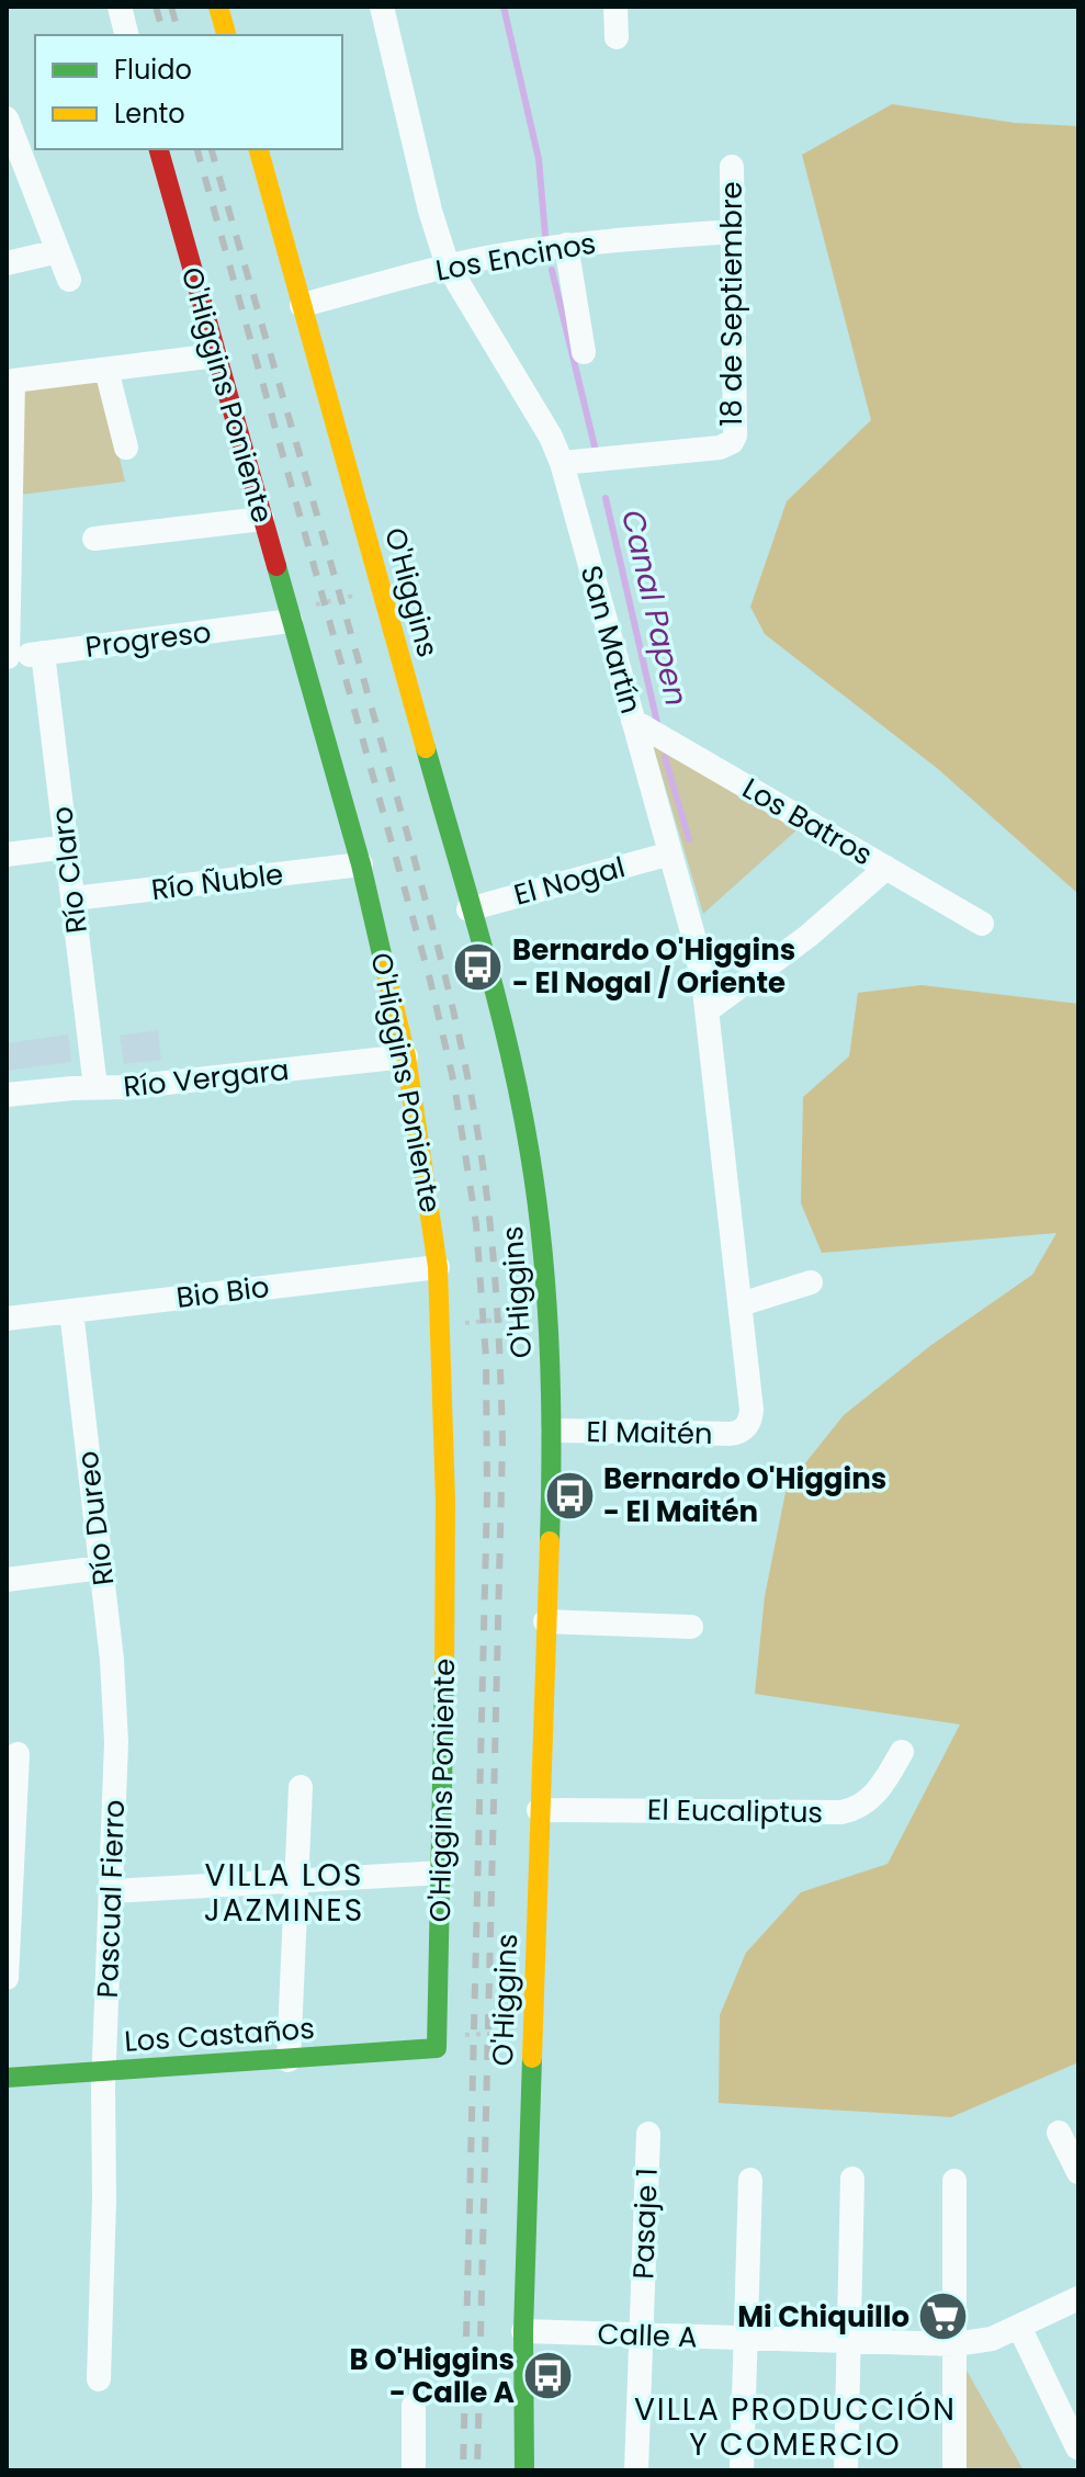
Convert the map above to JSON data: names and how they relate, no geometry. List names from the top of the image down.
{
  "streets": {
    "street": [
      "Los Encinos",
      "18 de Septiembre",
      "O'Higgins Poniente",
      "O'Higgins",
      "Progreso",
      "San Martín",
      "Los Batros",
      "Río Claro",
      "El Nogal",
      "Río Ñuble",
      "Río Vergara",
      "Bio Bio",
      "El Maitén",
      "Río Dureo",
      "El Eucaliptus",
      "Pascual Fierro",
      "Los Castaños",
      "Pasaje 1",
      "Calle A"
    ]
  },
  "crossings": [
    ["Los Encinos", "18 de Septiembre"],
    ["Los Encinos", "O'Higgins"],
    ["Los Encinos", "San Martín"],
    ["18 de Septiembre", "San Martín"],
    ["O'Higgins Poniente", "Progreso"],
    ["O'Higgins Poniente", "Río Ñuble"],
    ["O'Higgins Poniente", "Río Vergara"],
    ["O'Higgins Poniente", "Bio Bio"],
    ["O'Higgins Poniente", "Los Castaños"],
    ["O'Higgins", "El Nogal"],
    ["O'Higgins", "El Maitén"],
    ["O'Higgins", "El Eucaliptus"],
    ["O'Higgins", "Calle A"],
    ["Progreso", "Río Claro"],
    ["San Martín", "Los Batros"],
    ["San Martín", "El Nogal"],
    ["San Martín", "El Maitén"],
    ["Río Claro", "Río Ñuble"],
    ["Río Claro", "Río Vergara"],
    ["Bio Bio", "Río Dureo"],
    ["Río Dureo", "Pascual Fierro"],
    ["Pascual Fierro", "Los Castaños"],
    ["Pasaje 1", "Calle A"]
  ],
  "districts": ["VILLA LOS JAZMINES", "VILLA PRODUCCIÓN Y COMERCIO"],
  "water": ["Canal Papen"],
  "places": {
    "bus stop": ["Bernardo O'Higgins - El Nogal / Oriente", "Bernardo O'Higgins - El Maitén", "B O'Higgins - Calle A"],
    "supermarket": ["Mi Chiquillo"]
  },
  "legend": ["Fluido", "Lento"]
}
